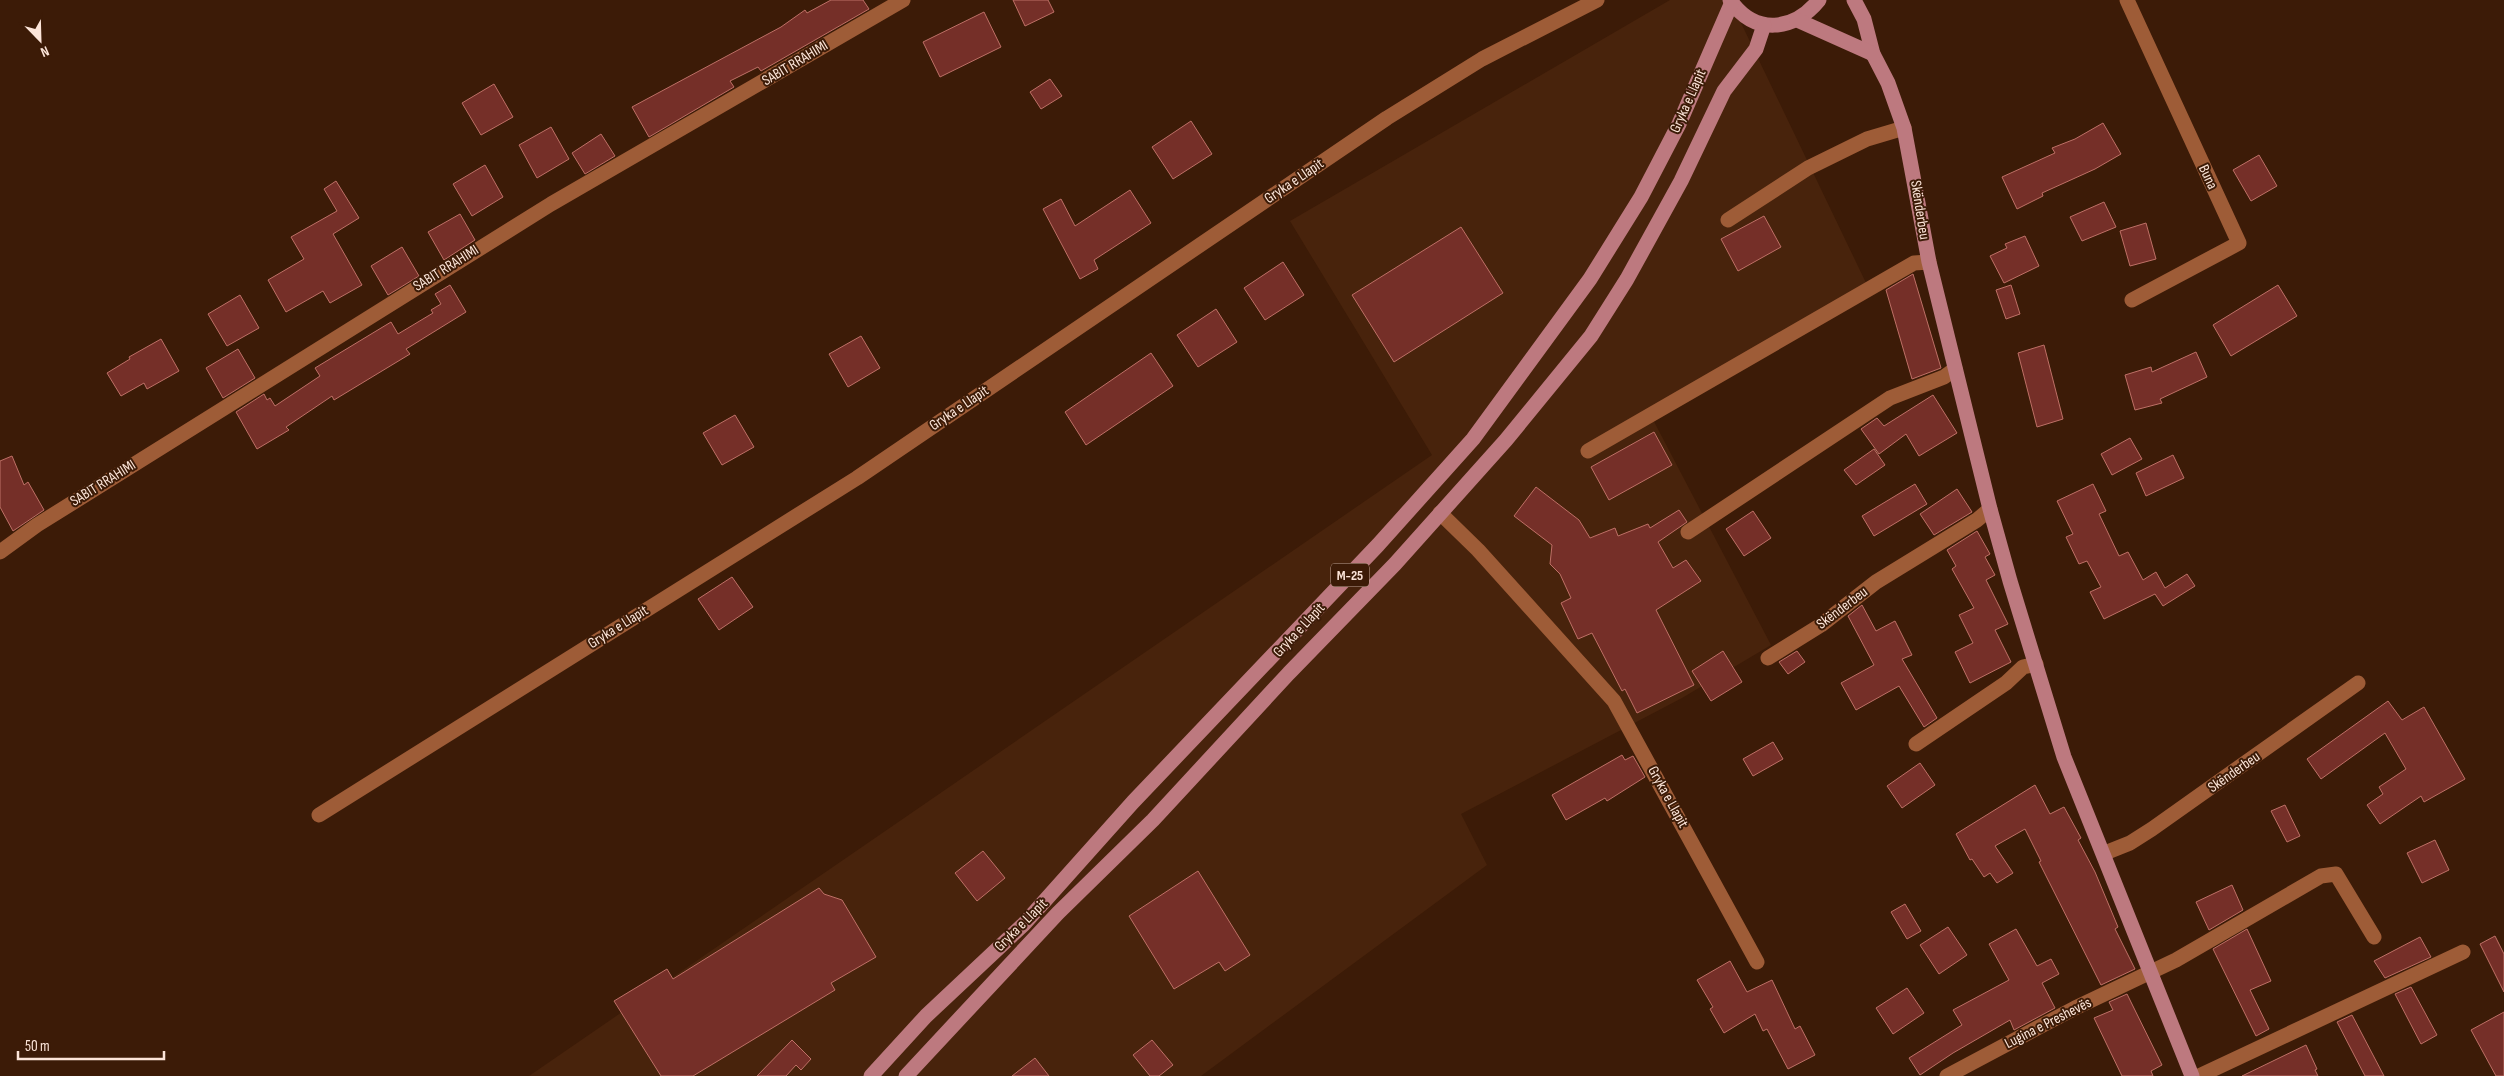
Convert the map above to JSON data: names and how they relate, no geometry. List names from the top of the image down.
{
  "streets": {
    "main road": ["Gryka e Llapit", "Skënderbeu", "M-25"],
    "street": ["SABIT RRAHIMI", "Buna", "Lugina e Preshevës"]
  },
  "crossings": [
    ["Skënderbeu", "Lugina e Preshevës"]
  ],
  "scale_bar": "50 m",
  "north": "bottom right"
}
